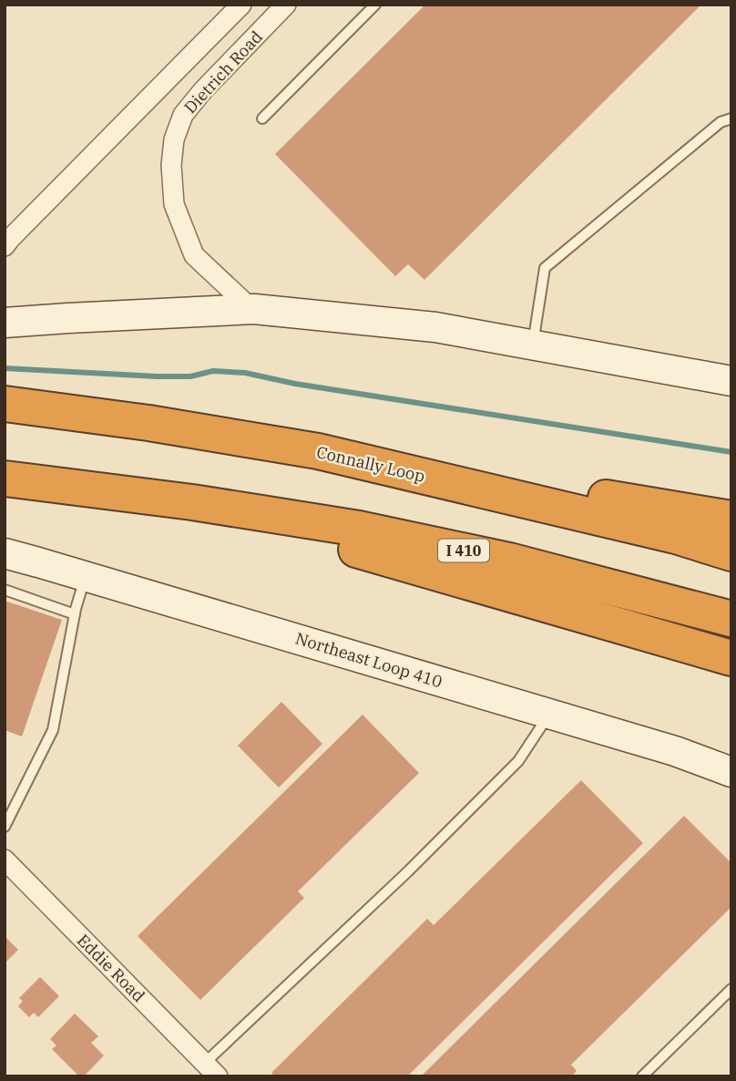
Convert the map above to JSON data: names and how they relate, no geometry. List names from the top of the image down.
{
  "streets": {
    "highway": ["Connally Loop", "I 410"],
    "main road": ["Northeast Loop 410"],
    "street": ["Dietrich Road", "Eddie Road"]
  }
}
